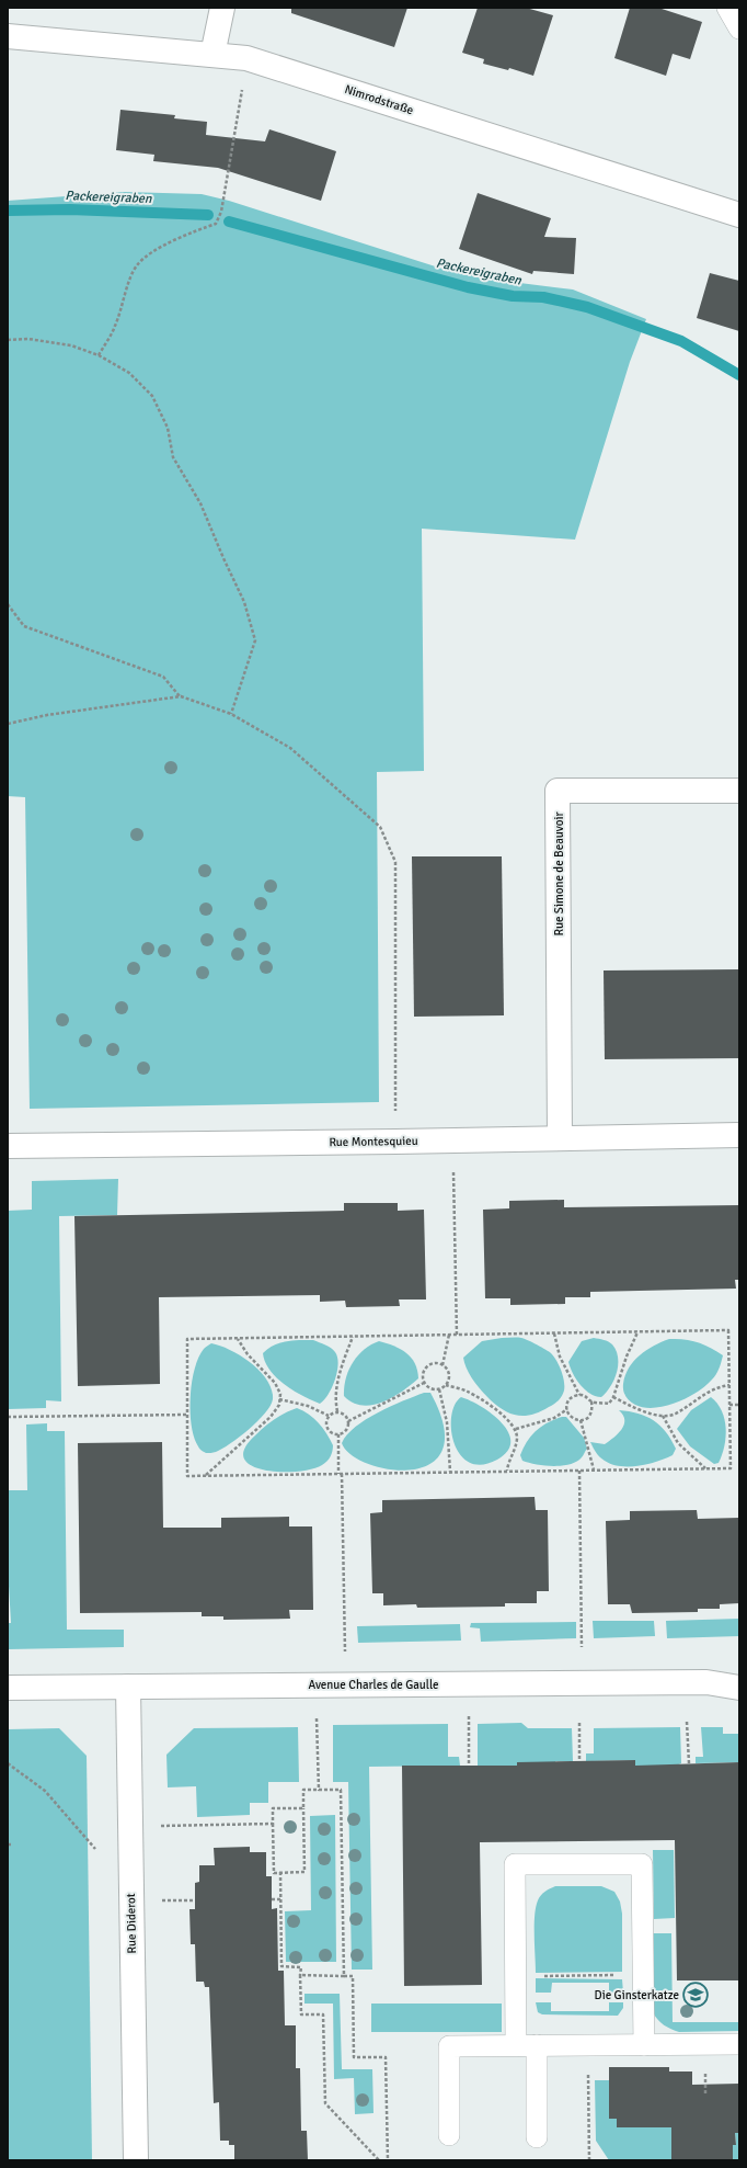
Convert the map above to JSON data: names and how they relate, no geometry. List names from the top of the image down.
{
  "streets": {
    "street": [
      "Nimrodstraße",
      "Rue Simone de Beauvoir",
      "Rue Montesquieu",
      "Avenue Charles de Gaulle",
      "Rue Diderot"
    ]
  },
  "crossings": [
    ["Rue Simone de Beauvoir", "Rue Montesquieu"],
    ["Avenue Charles de Gaulle", "Rue Diderot"]
  ],
  "water": ["Packereigraben"],
  "places": {
    "school or university": ["Die Ginsterkatze"]
  }
}
